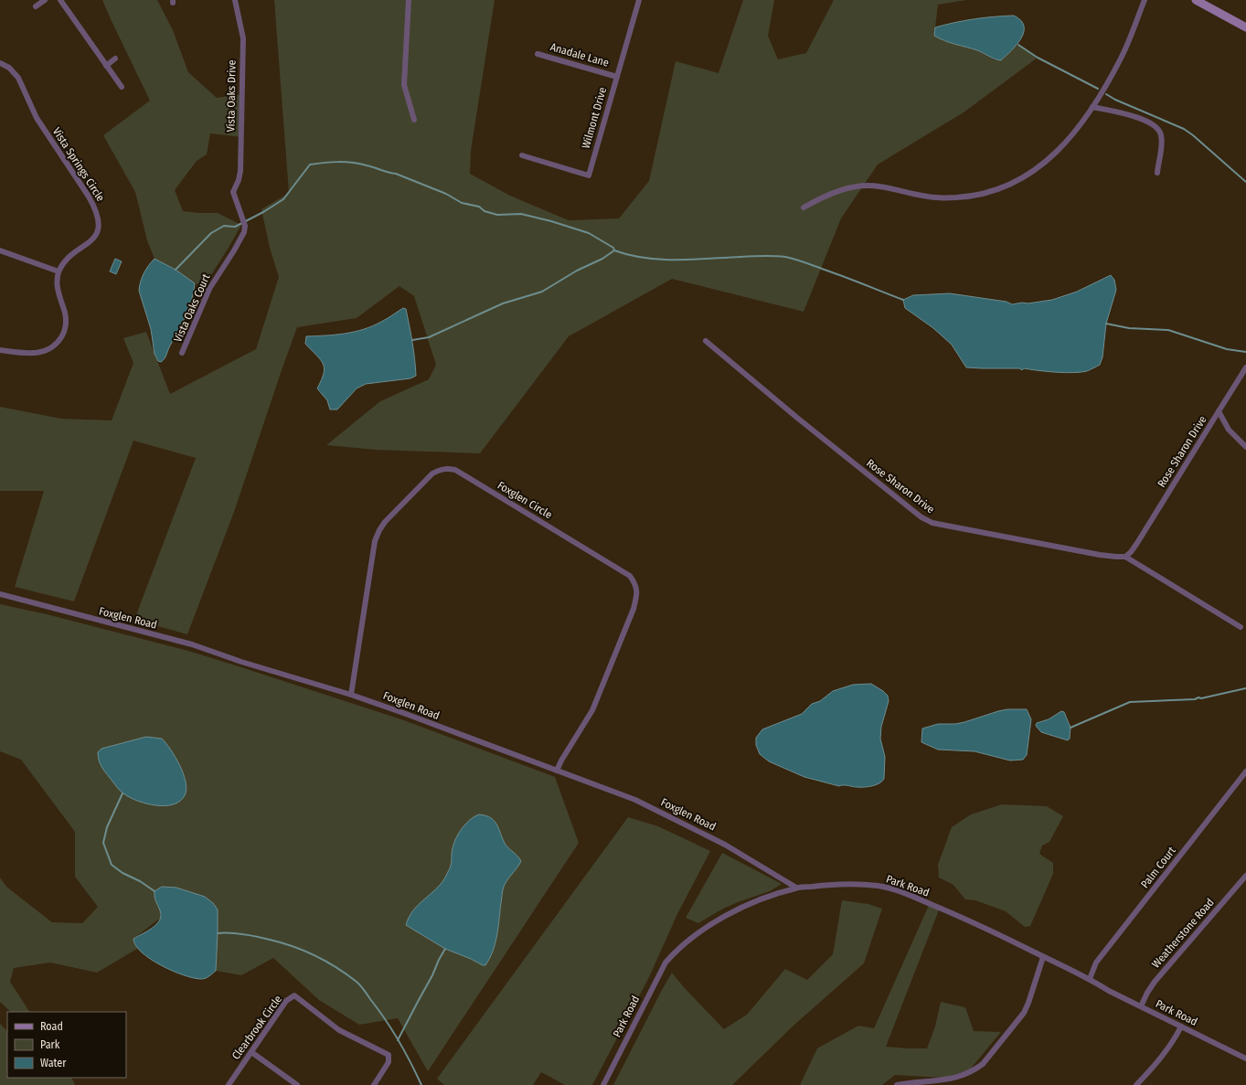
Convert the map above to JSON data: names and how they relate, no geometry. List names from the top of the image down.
{
  "streets": {
    "street": [
      "Anadale Lane",
      "Vista Oaks Drive",
      "Wilmont Drive",
      "Vista Springs Circle",
      "Vista Oaks Court",
      "Rose Sharon Drive",
      "Foxglen Circle",
      "Foxglen Road",
      "Palm Court",
      "Park Road",
      "Weatherstone Road",
      "Clearbrook Circle"
    ]
  },
  "crossings": [
    ["Anadale Lane", "Wilmont Drive"],
    ["Vista Oaks Drive", "Vista Oaks Court"],
    ["Foxglen Circle", "Foxglen Road"],
    ["Foxglen Road", "Park Road"],
    ["Palm Court", "Park Road"],
    ["Park Road", "Weatherstone Road"]
  ],
  "legend": ["Road", "Park", "Water"]
}
